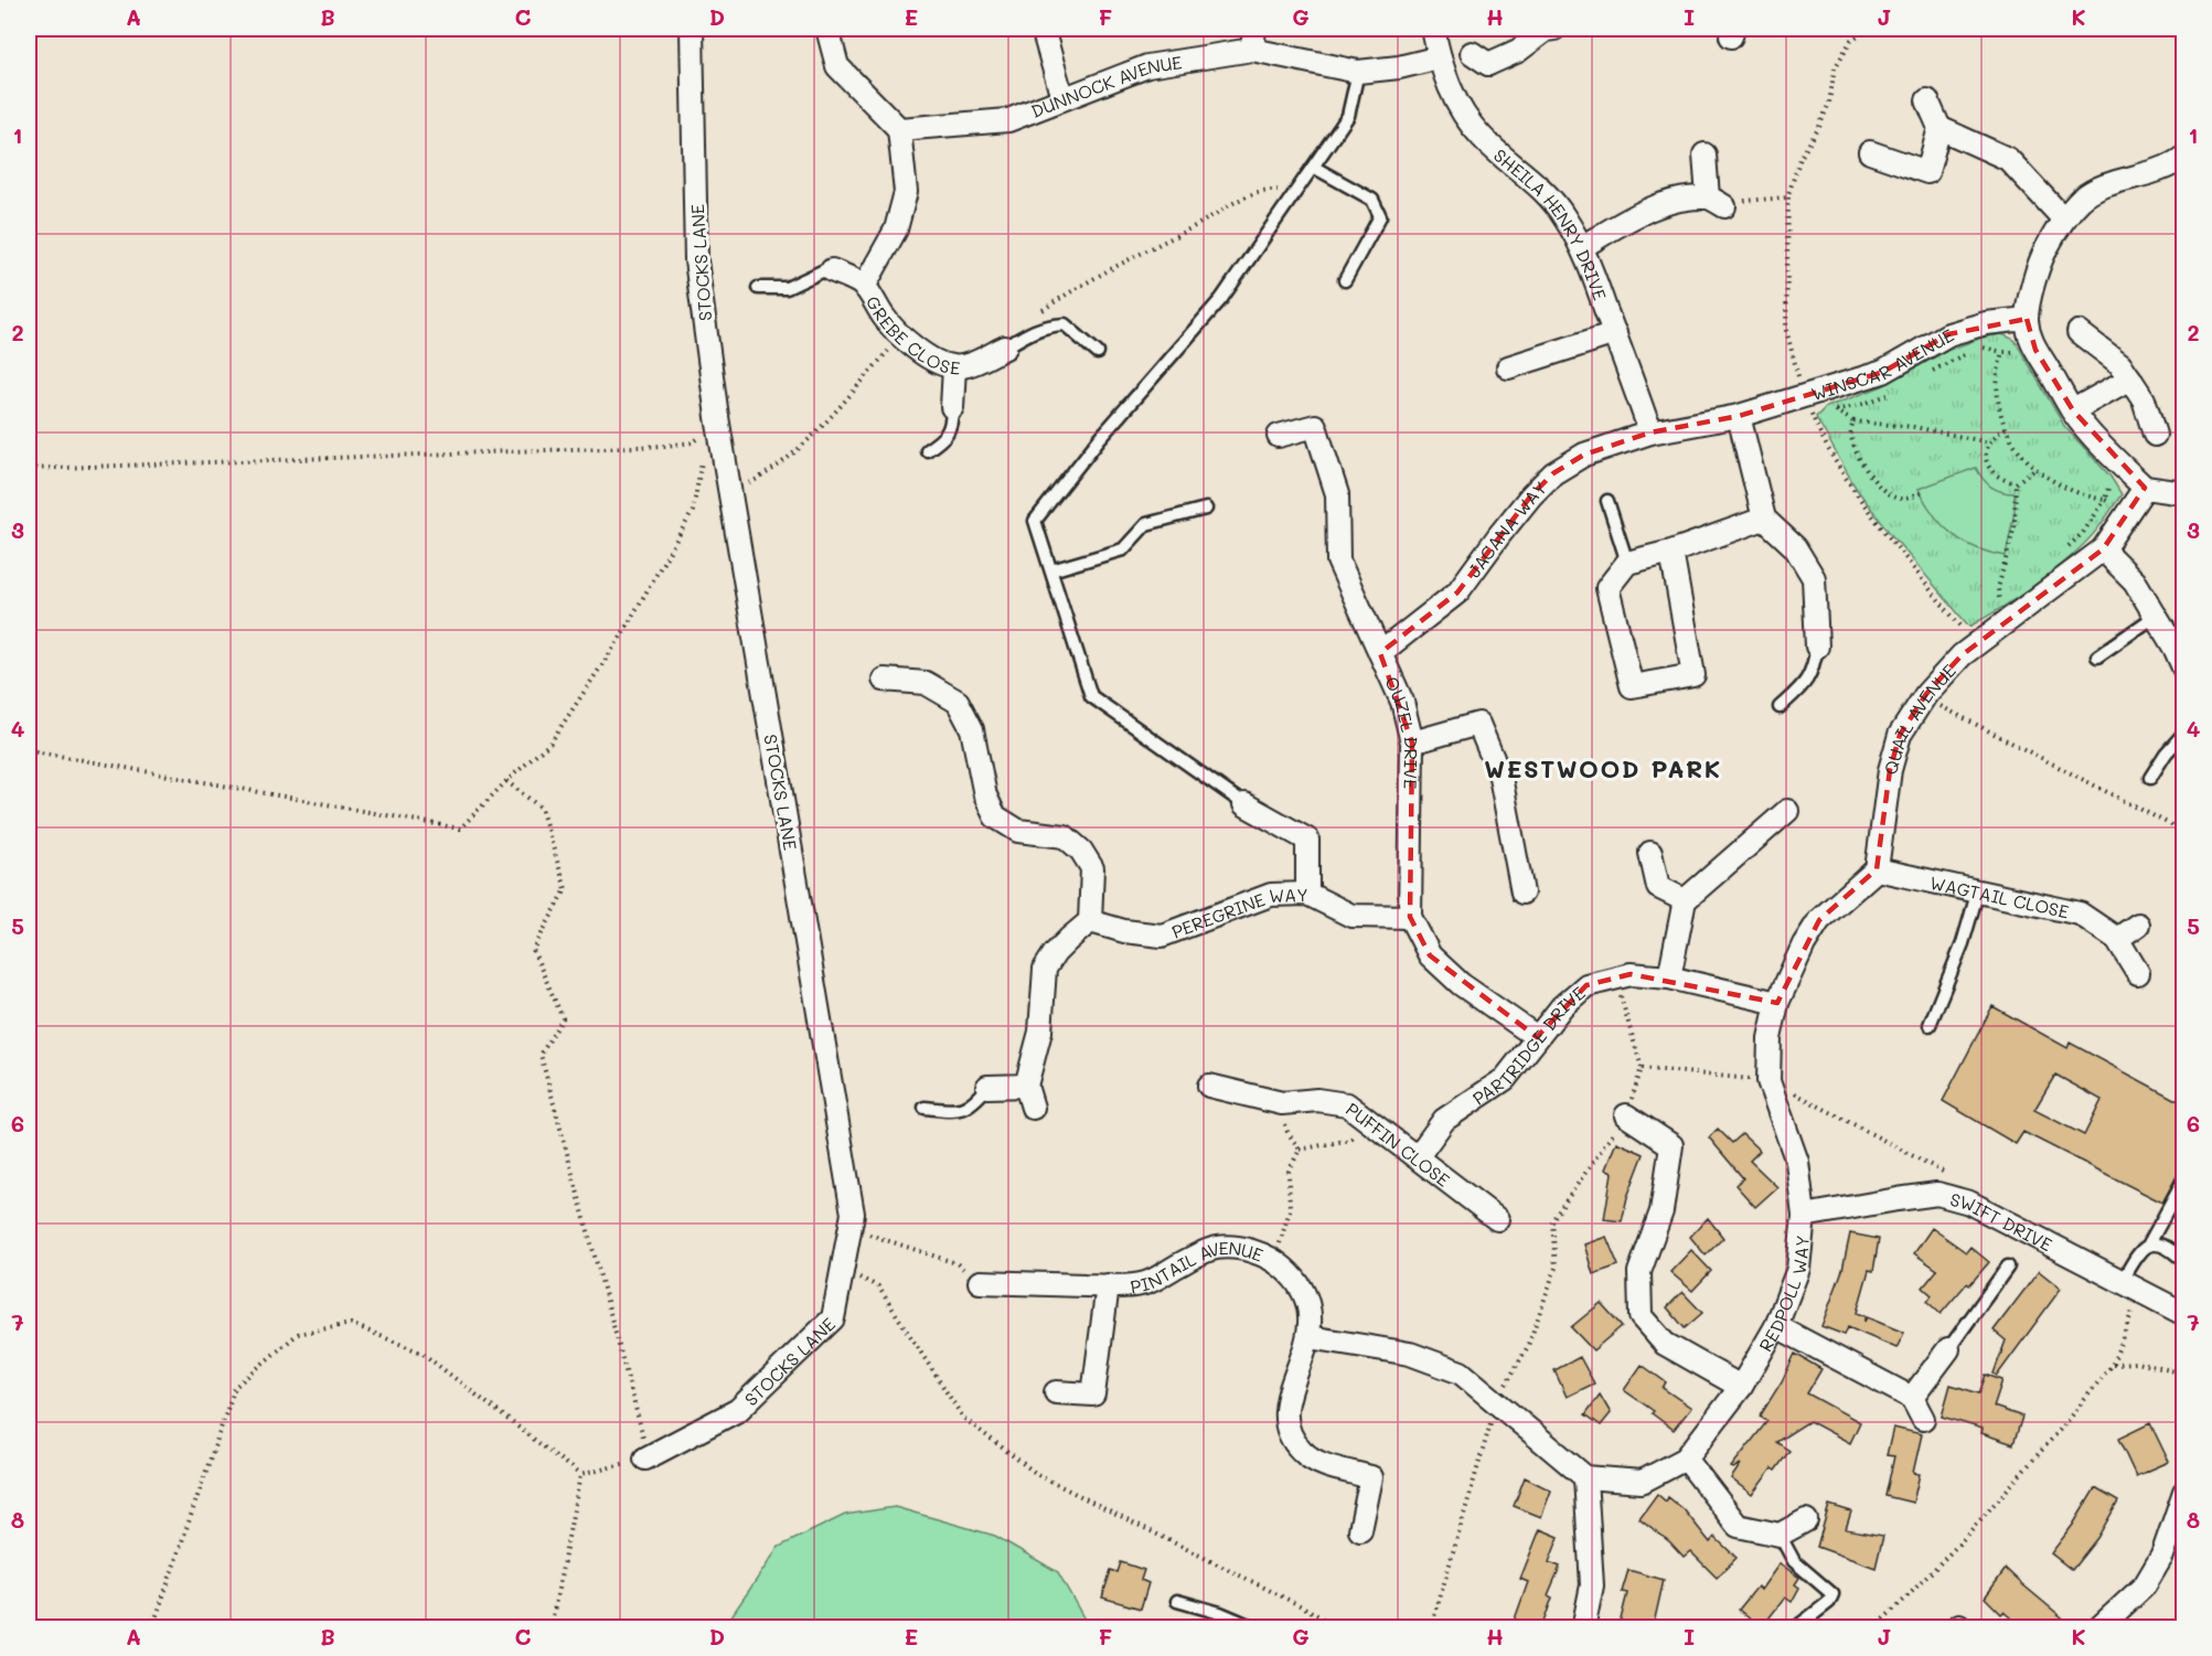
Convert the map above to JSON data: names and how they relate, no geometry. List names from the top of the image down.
{
  "streets": {
    "street": [
      "DUNNOCK AVENUE",
      "SHEILA HENRY DRIVE",
      "STOCKS LANE",
      "GREBE CLOSE",
      "WINSCAR AVENUE",
      "JACANA WAY",
      "QUAIL AVENUE",
      "OUZEL DRIVE",
      "WAGTAIL CLOSE",
      "PEREGRINE WAY",
      "PARTRIDGE DRIVE",
      "PUFFIN CLOSE",
      "SWIFT DRIVE",
      "PINTAIL AVENUE",
      "REDPOLL WAY"
    ]
  },
  "crossings": [
    ["DUNNOCK AVENUE", "SHEILA HENRY DRIVE"],
    ["SHEILA HENRY DRIVE", "WINSCAR AVENUE"],
    ["SHEILA HENRY DRIVE", "JACANA WAY"],
    ["WINSCAR AVENUE", "JACANA WAY"],
    ["JACANA WAY", "OUZEL DRIVE"],
    ["QUAIL AVENUE", "WAGTAIL CLOSE"],
    ["OUZEL DRIVE", "PEREGRINE WAY"],
    ["OUZEL DRIVE", "PARTRIDGE DRIVE"],
    ["PARTRIDGE DRIVE", "PUFFIN CLOSE"],
    ["PARTRIDGE DRIVE", "REDPOLL WAY"],
    ["SWIFT DRIVE", "REDPOLL WAY"]
  ],
  "districts": ["WESTWOOD PARK"],
  "grid": {
    "columns": [
      "A",
      "B",
      "C",
      "D",
      "E",
      "F",
      "G",
      "H",
      "I",
      "J",
      "K"
    ],
    "rows": [
      "1",
      "2",
      "3",
      "4",
      "5",
      "6",
      "7",
      "8"
    ]
  }
}
